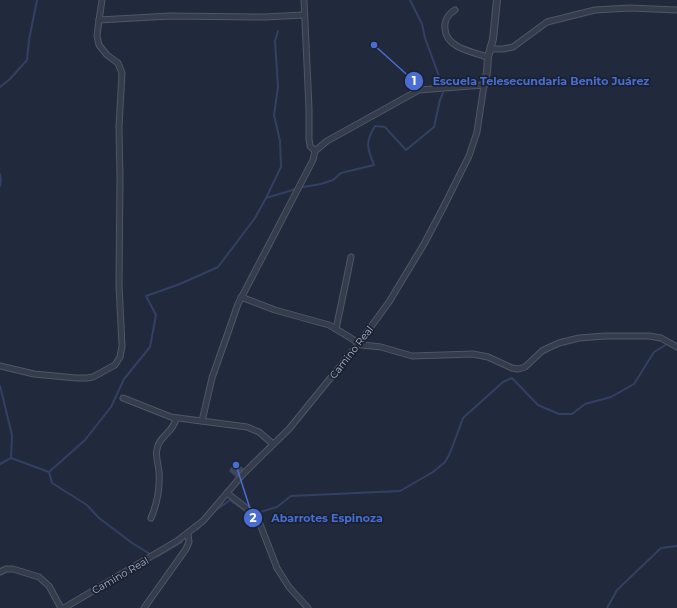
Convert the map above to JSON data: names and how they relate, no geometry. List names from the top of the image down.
{
  "streets": {
    "street": ["Camino Real"]
  },
  "places": ["Escuela Telesecundaria Benito Juárez", "Abarrotes Espinoza"]
}
